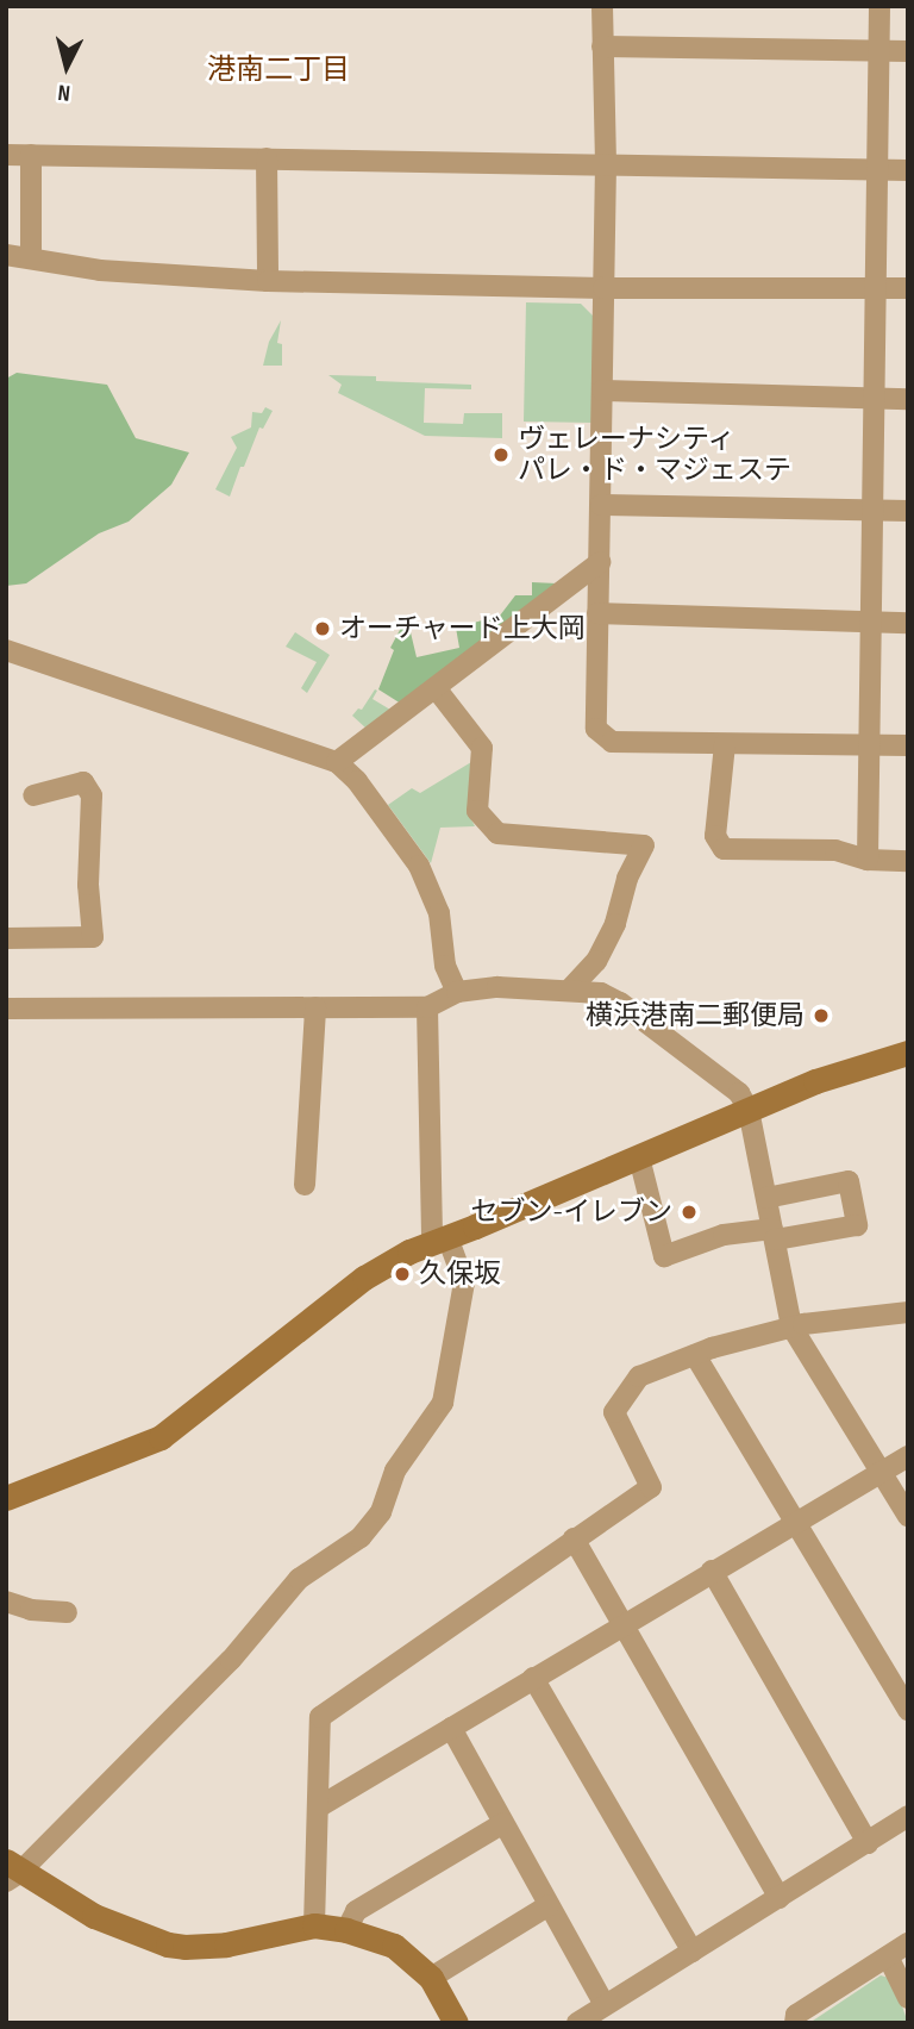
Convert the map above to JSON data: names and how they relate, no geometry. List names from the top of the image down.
{
  "districts": ["港南二丁目"],
  "places": [
    "ヴェレーナシティ パレ・ド・マジェステ",
    "オーチャード上大岡",
    "横浜港南二郵便局",
    "セブン-イレブン",
    "久保坂"
  ],
  "north": "bottom"
}
